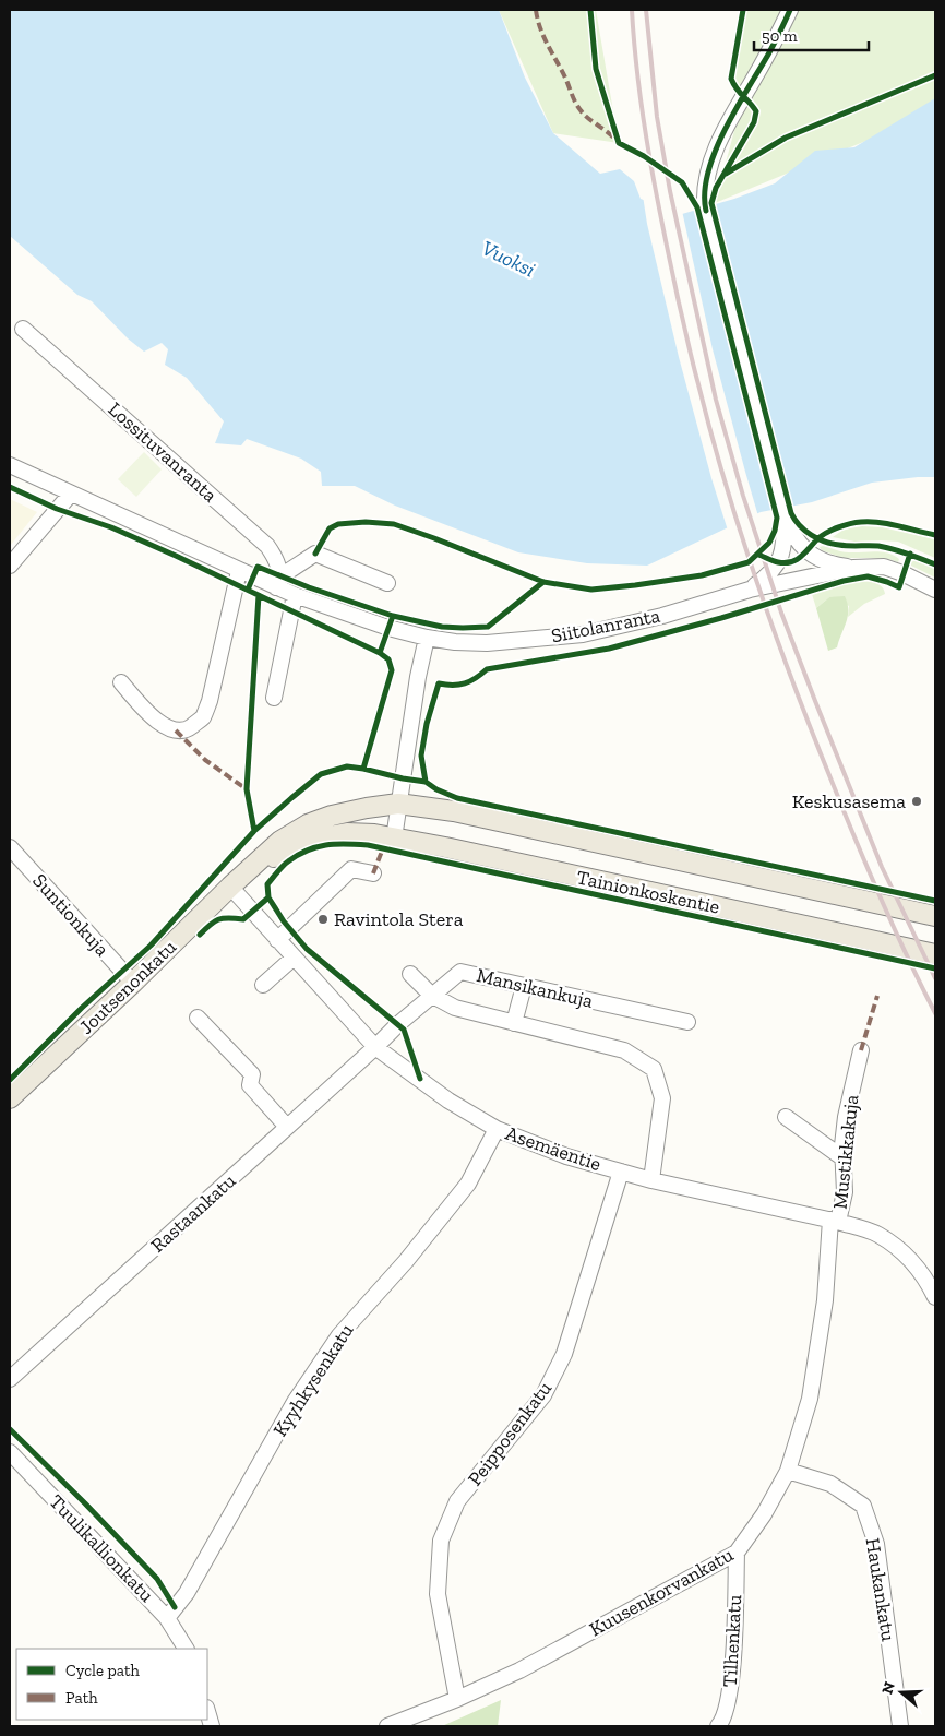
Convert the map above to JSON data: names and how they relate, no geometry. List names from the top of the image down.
{
  "streets": {
    "main road": ["Tainionkoskentie", "Joutsenonkatu"],
    "street": [
      "Lossituvanranta",
      "Siitolanranta",
      "Suntionkuja",
      "Mansikankuja",
      "Asemäentie",
      "Mustikkakuja",
      "Rastaankatu",
      "Kyyhkysenkatu",
      "Peipposenkatu",
      "Tuulikallionkatu",
      "Haukankatu",
      "Kuusenkorvankatu",
      "Tilhenkatu"
    ]
  },
  "crossings": [
    ["Tainionkoskentie", "Joutsenonkatu"],
    ["Suntionkuja", "Joutsenonkatu"],
    ["Joutsenonkatu", "Asemäentie"],
    ["Mansikankuja", "Asemäentie"],
    ["Mansikankuja", "Rastaankatu"],
    ["Asemäentie", "Mustikkakuja"],
    ["Asemäentie", "Rastaankatu"],
    ["Asemäentie", "Kyyhkysenkatu"],
    ["Asemäentie", "Peipposenkatu"],
    ["Asemäentie", "Kuusenkorvankatu"],
    ["Mustikkakuja", "Kuusenkorvankatu"],
    ["Kyyhkysenkatu", "Tuulikallionkatu"],
    ["Peipposenkatu", "Kuusenkorvankatu"],
    ["Haukankatu", "Kuusenkorvankatu"],
    ["Kuusenkorvankatu", "Tilhenkatu"]
  ],
  "water": ["Vuoksi"],
  "places": ["Keskusasema", "Ravintola Stera"],
  "legend": ["Cycle path", "Path"],
  "scale_bar": "50 m",
  "north": "left"
}
